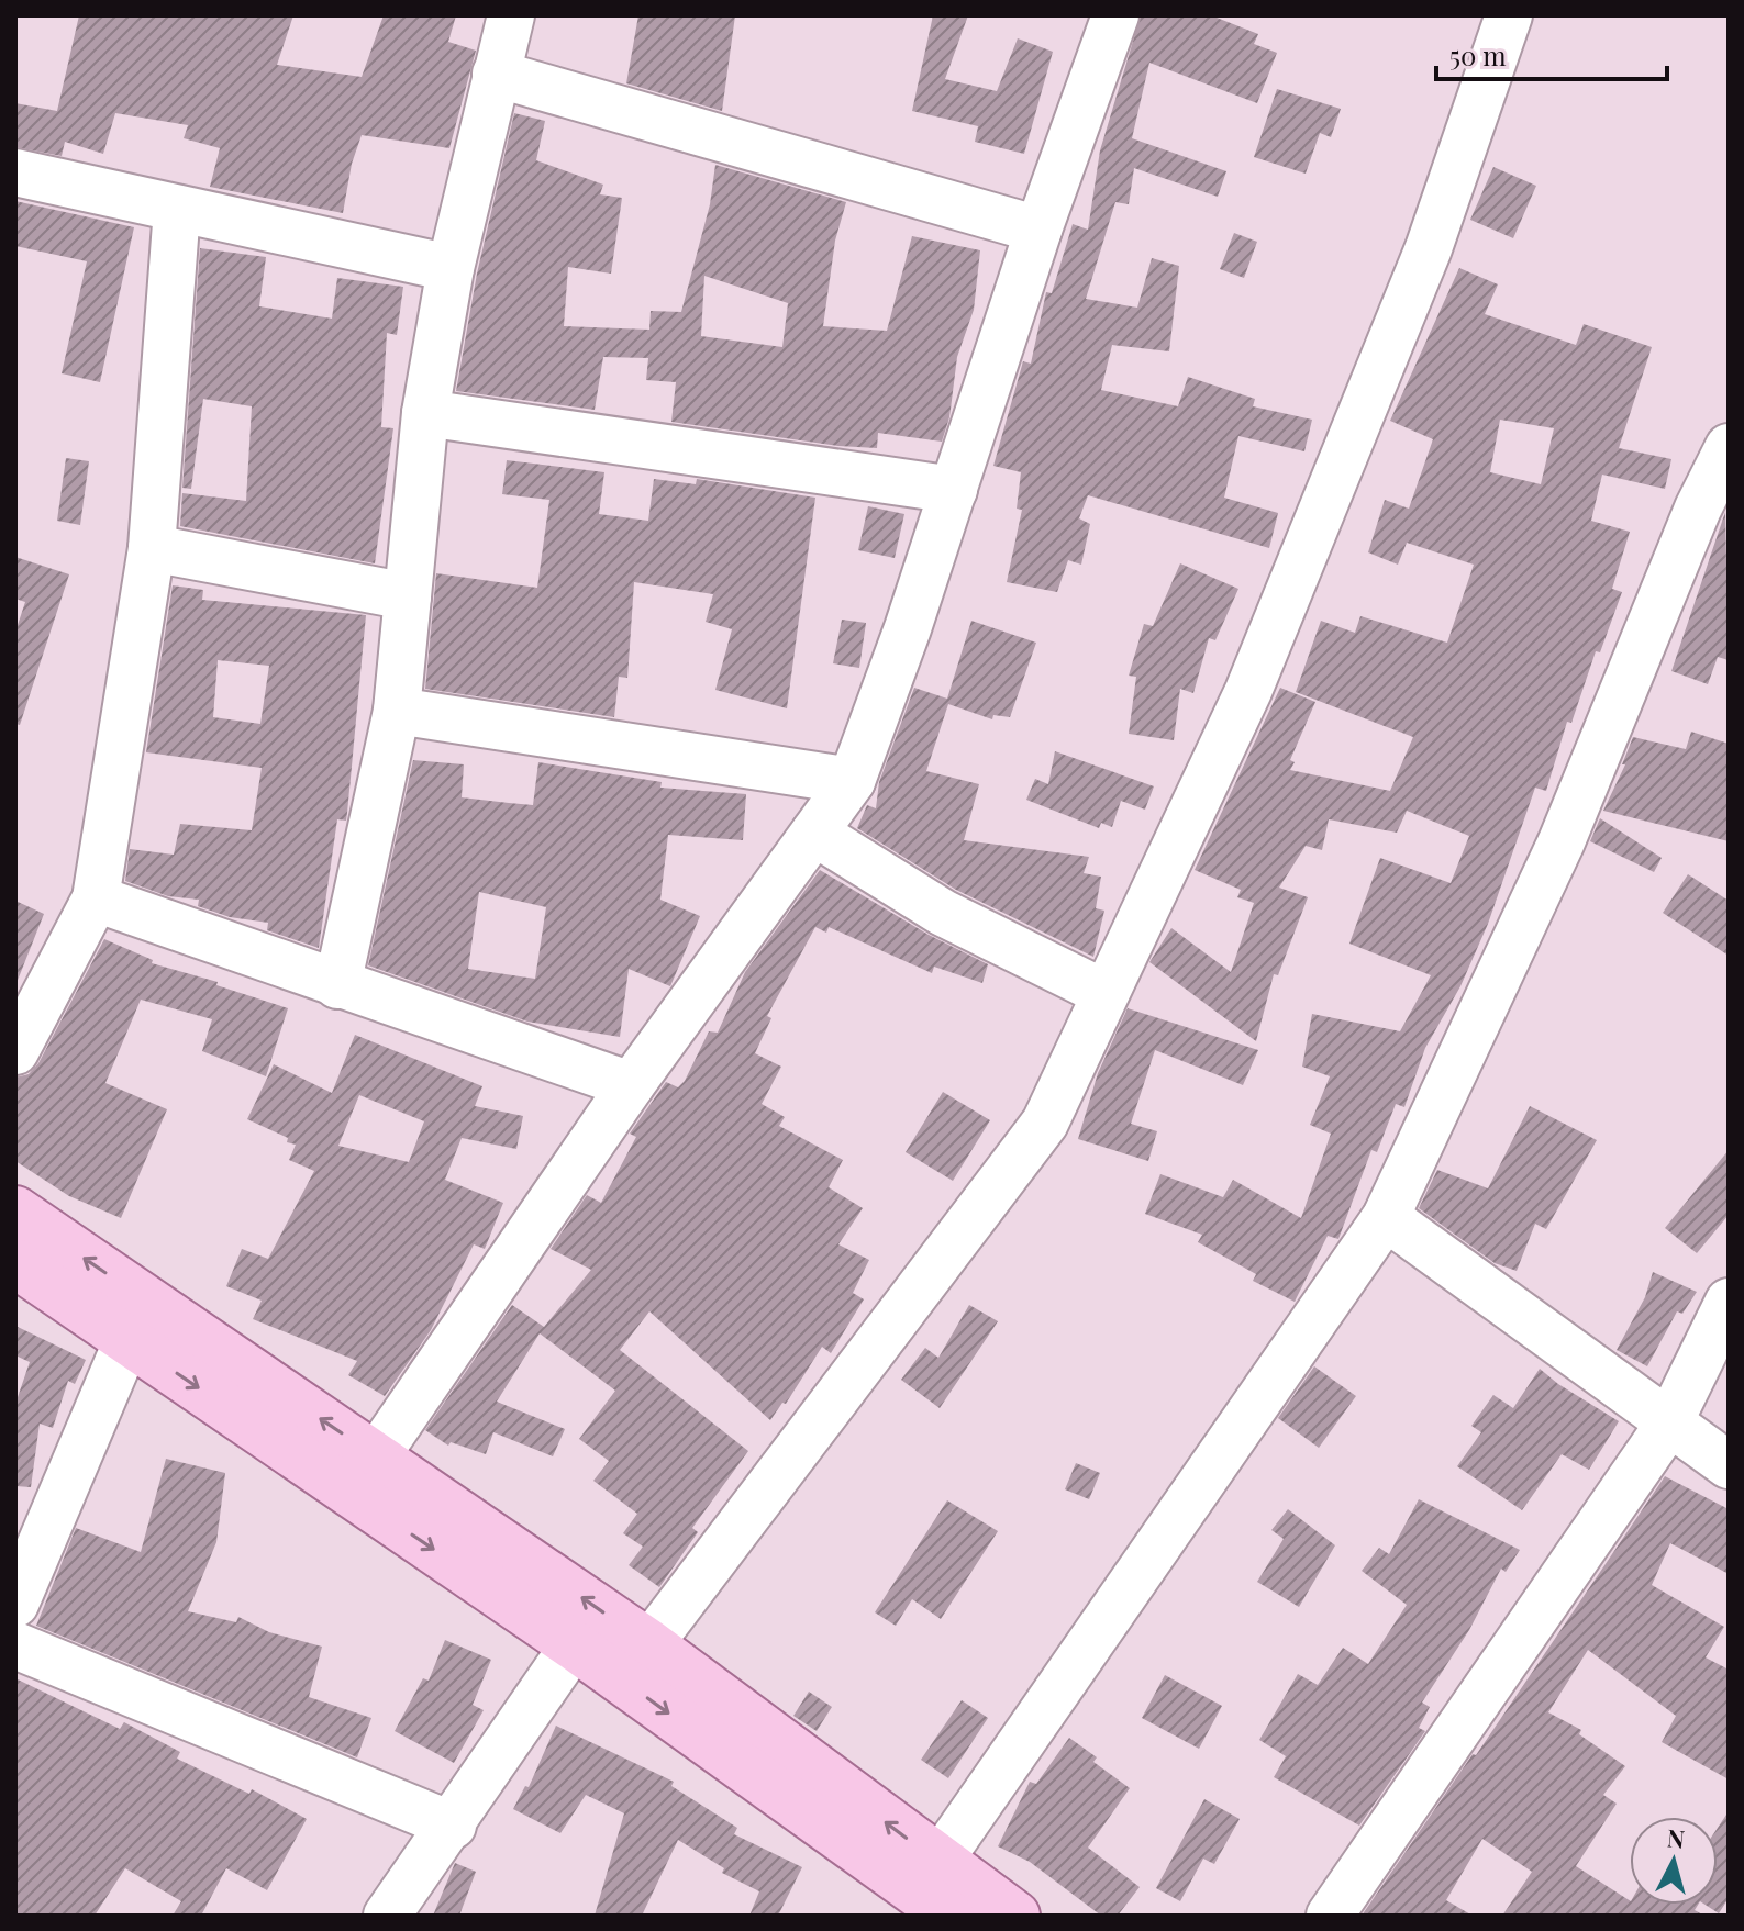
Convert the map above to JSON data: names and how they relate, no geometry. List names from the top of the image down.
{
  "scale_bar": "50 m",
  "north": "top"
}
